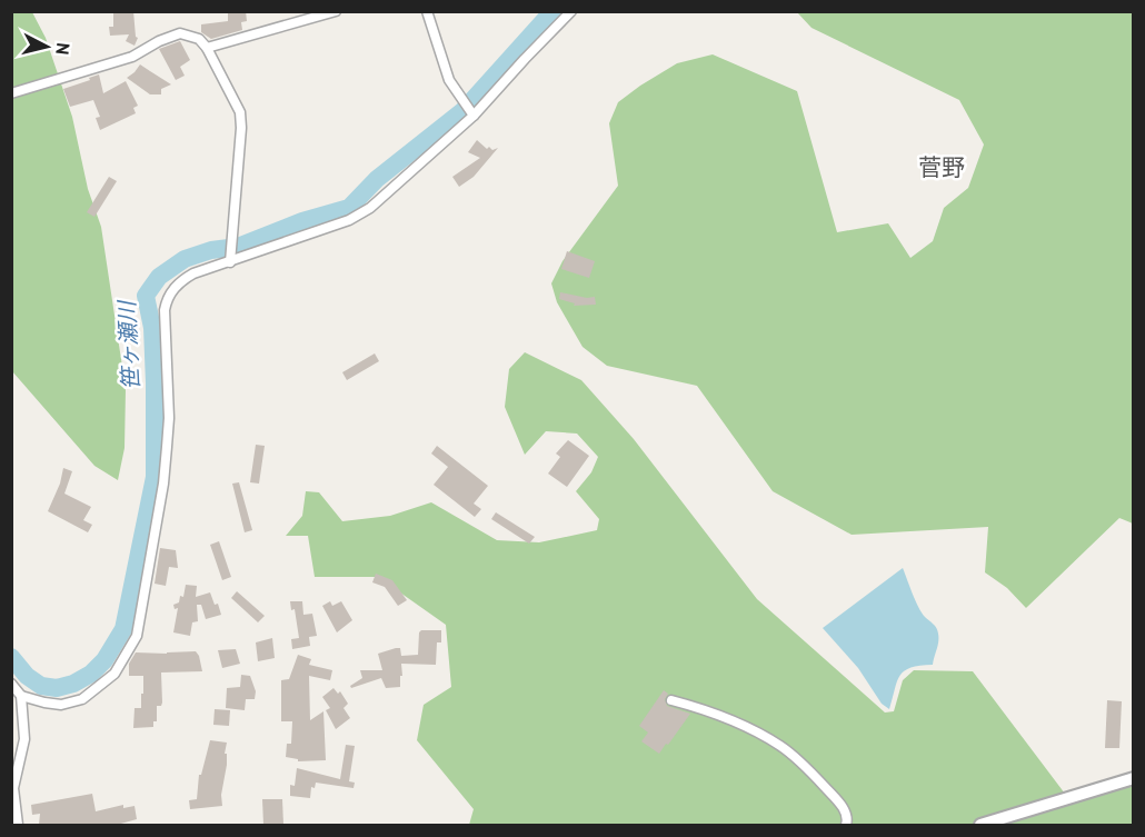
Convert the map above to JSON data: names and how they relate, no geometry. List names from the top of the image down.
{
  "districts": ["菅野"],
  "water": ["笹ヶ瀬川"],
  "north": "right"
}
